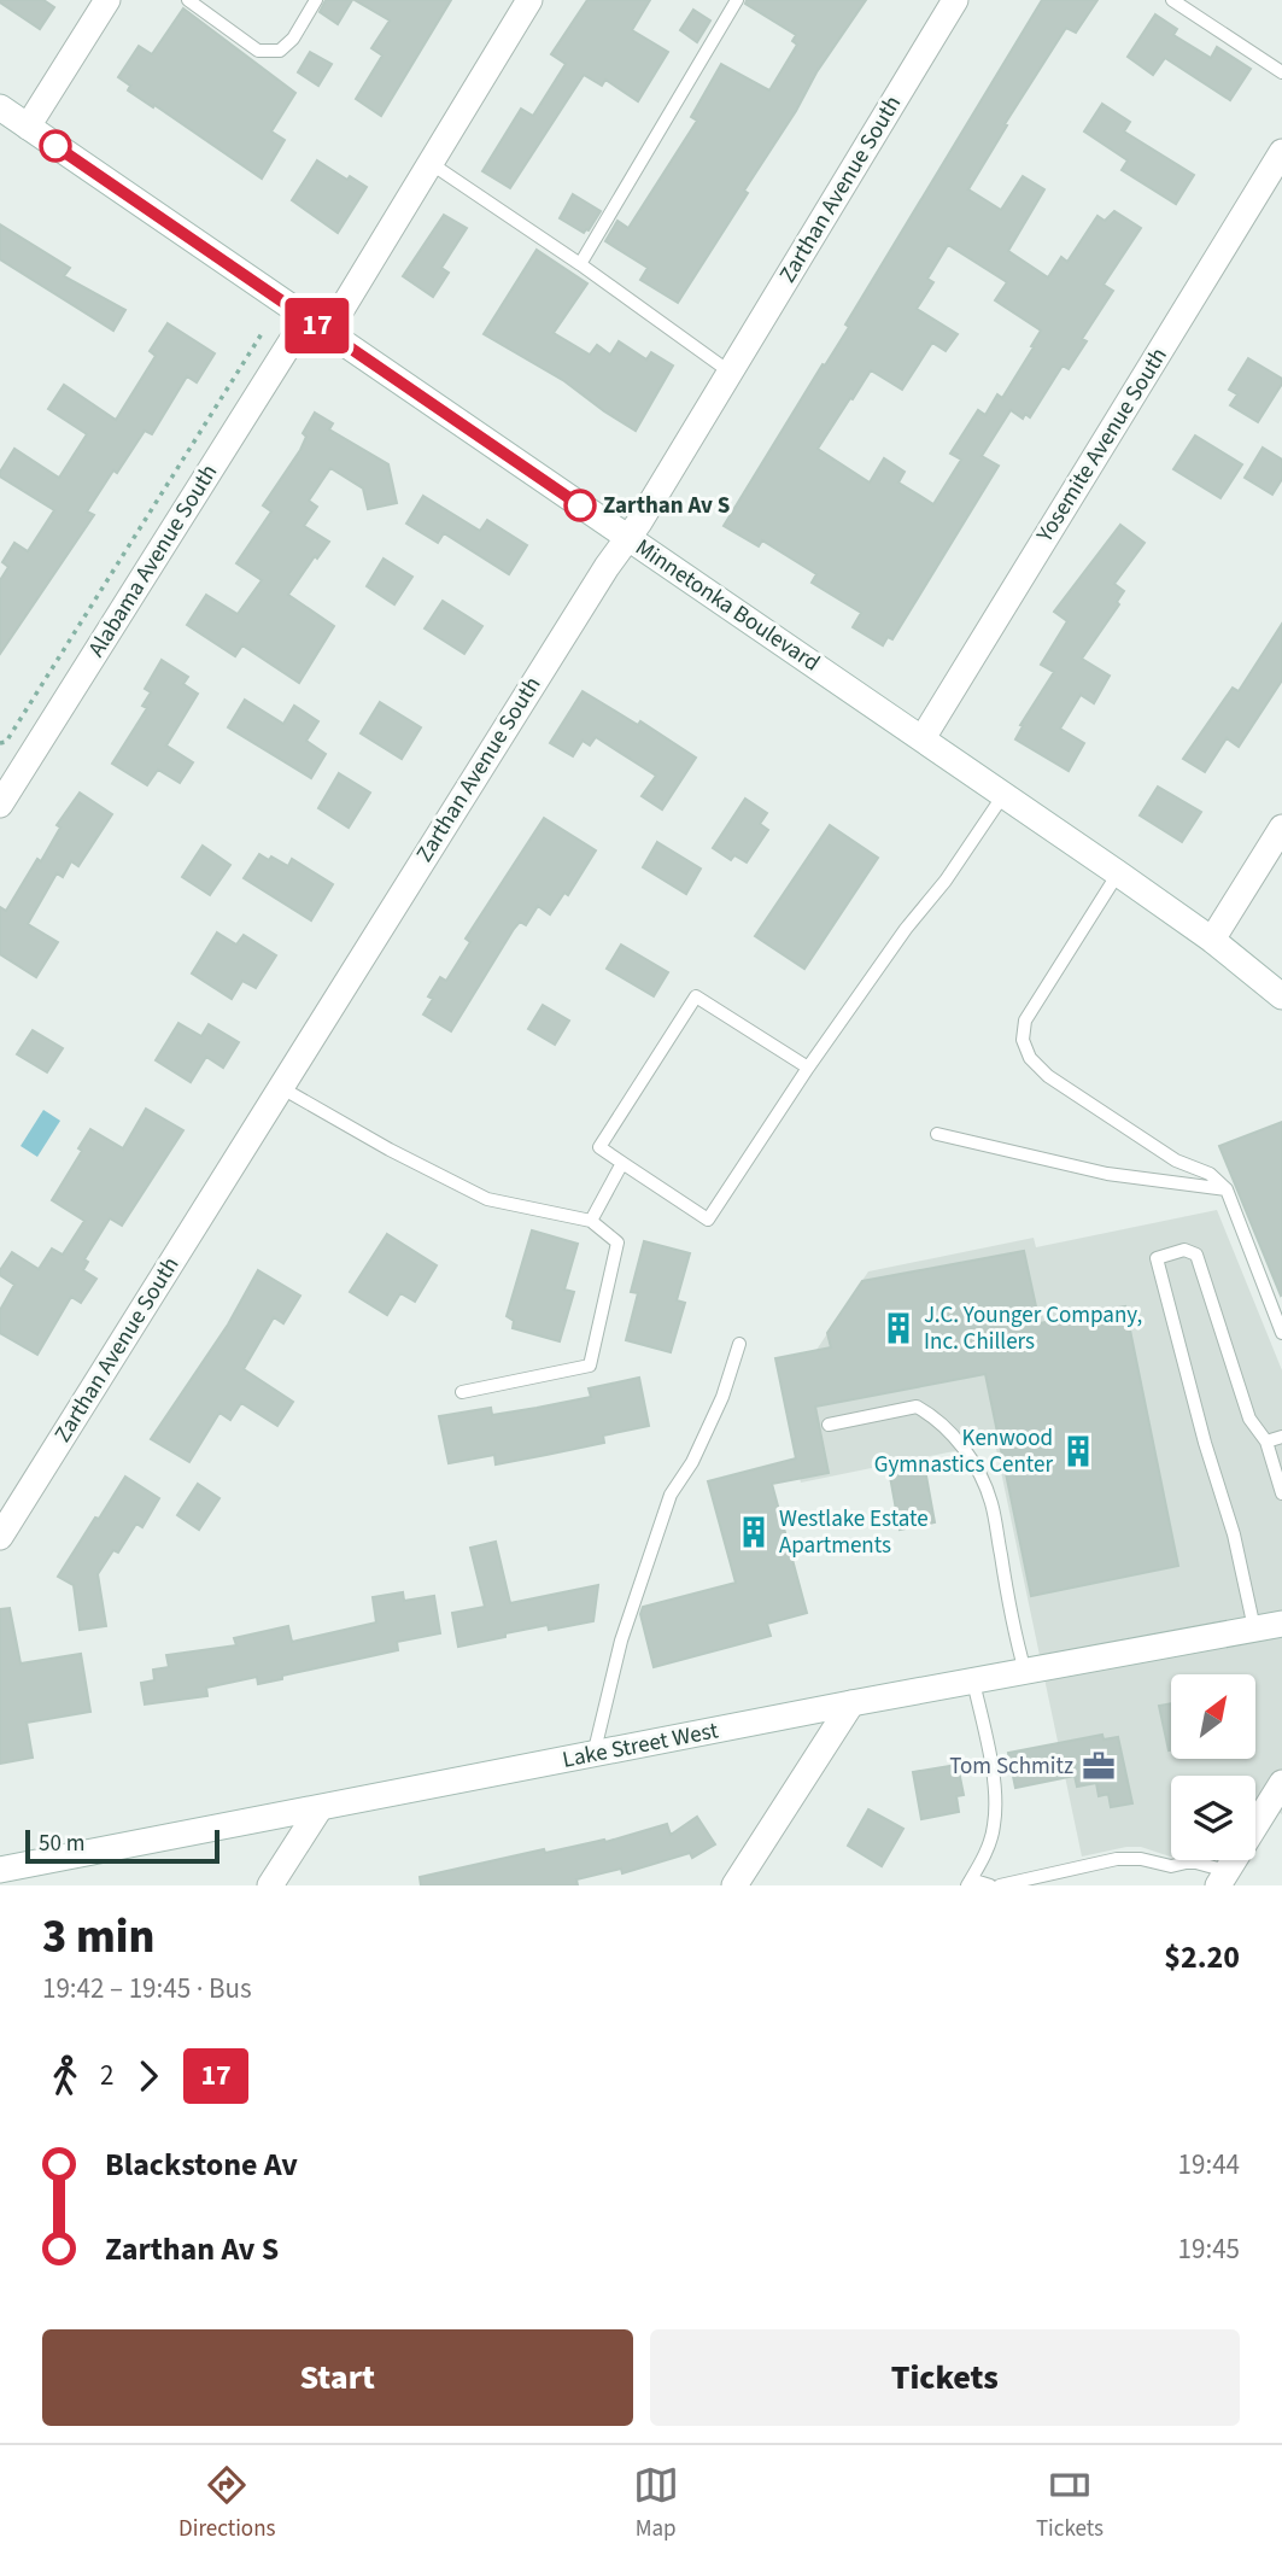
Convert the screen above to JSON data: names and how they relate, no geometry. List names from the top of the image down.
{
  "streets": {
    "street": [
      "Zarthan Avenue South",
      "Yosemite Avenue South",
      "Alabama Avenue South",
      "Minnetonka Boulevard",
      "Lake Street West"
    ]
  },
  "crossings": [
    ["Zarthan Avenue South", "Minnetonka Boulevard"],
    ["Yosemite Avenue South", "Minnetonka Boulevard"],
    ["Alabama Avenue South", "Minnetonka Boulevard"]
  ],
  "places": {
    "other": ["Zarthan Av S"],
    "building": ["J.C. Younger Company, Inc. Chillers", "Kenwood Gymnastics Center", "Westlake Estate Apartments"],
    "office": ["Tom Schmitz"]
  },
  "lines": ["bus line 17"],
  "scale_bar": "50 m",
  "north": "top right",
  "page": {
    "on_map": "17",
    "scale": "50 m",
    "heading": ["3 min", "19:42 – 19:45 · Bus", "$2.20"],
    "legs": ["2", "17"],
    "list": [
      {
        "name": "Blackstone Av",
        "value": "19:44"
      },
      {
        "name": "Zarthan Av S",
        "value": "19:45"
      }
    ],
    "buttons": ["Start", "Tickets"],
    "tabs": ["Directions", "Map", "Tickets"]
  }
}
